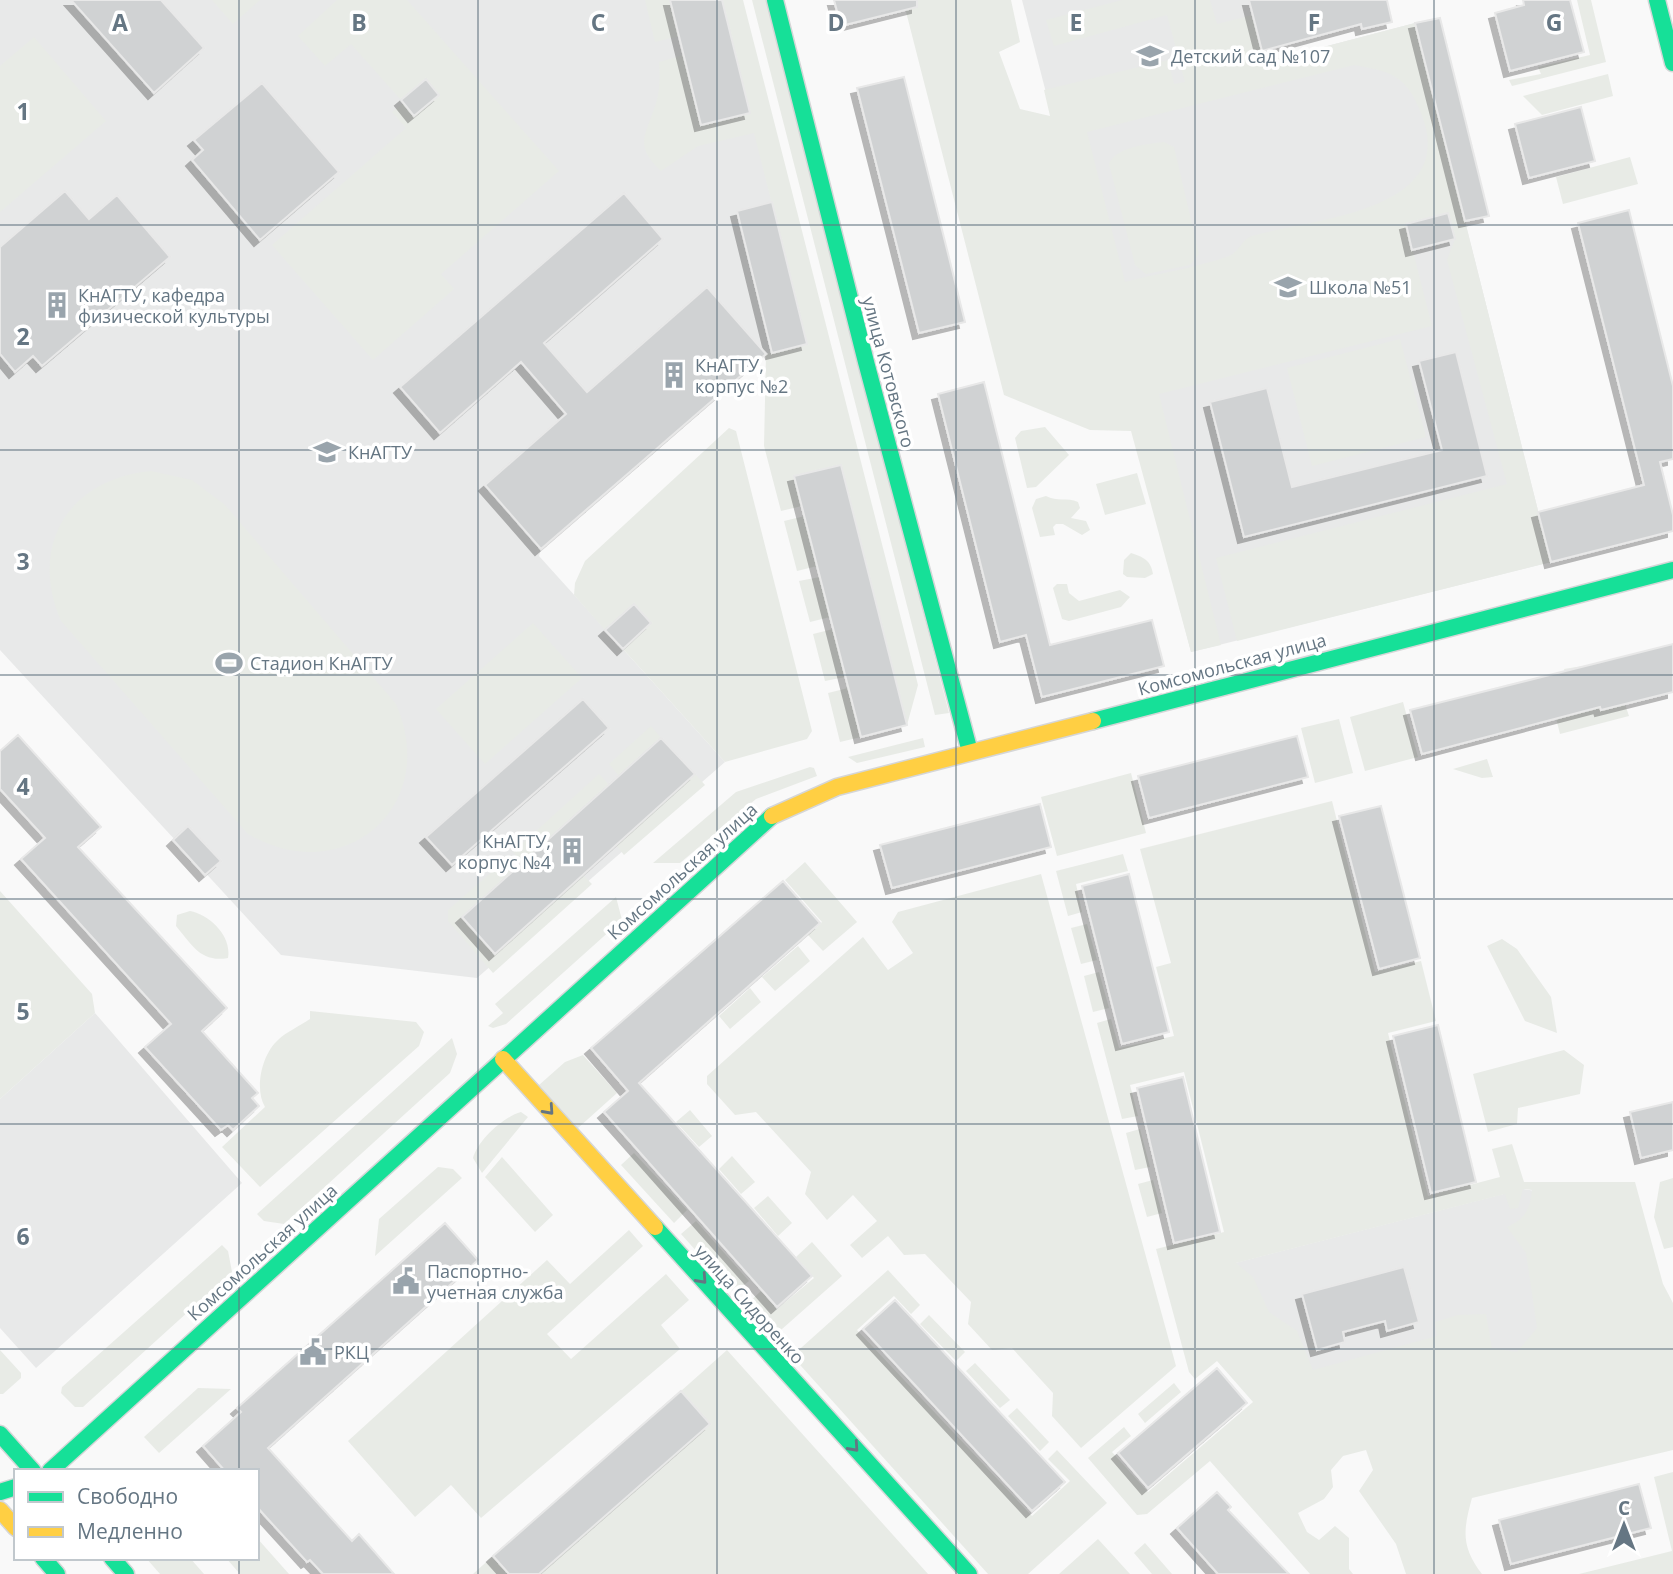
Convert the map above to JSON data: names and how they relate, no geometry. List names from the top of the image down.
{
  "streets": {
    "street": ["улица Котовского", "Комсомольская улица", "улица Сидоренко"]
  },
  "crossings": [
    ["улица Котовского", "Комсомольская улица"],
    ["Комсомольская улица", "улица Сидоренко"]
  ],
  "one_way": ["улица Сидоренко"],
  "places": {
    "school or university": ["Детский сад №107", "Школа №51", "КнАГТУ"],
    "building": ["КнАГТУ, кафедра физической культуры", "КнАГТУ, корпус №2", "КнАГТУ, корпус №4"],
    "sports": ["Стадион КнАГТУ"],
    "public building": ["Паспортно- учетная служба", "РКЦ"]
  },
  "legend": ["Свободно", "Медленно"],
  "north": "top",
  "grid": {
    "columns": [
      "A",
      "B",
      "C",
      "D",
      "E",
      "F",
      "G"
    ],
    "rows": [
      "1",
      "2",
      "3",
      "4",
      "5",
      "6"
    ]
  }
}
